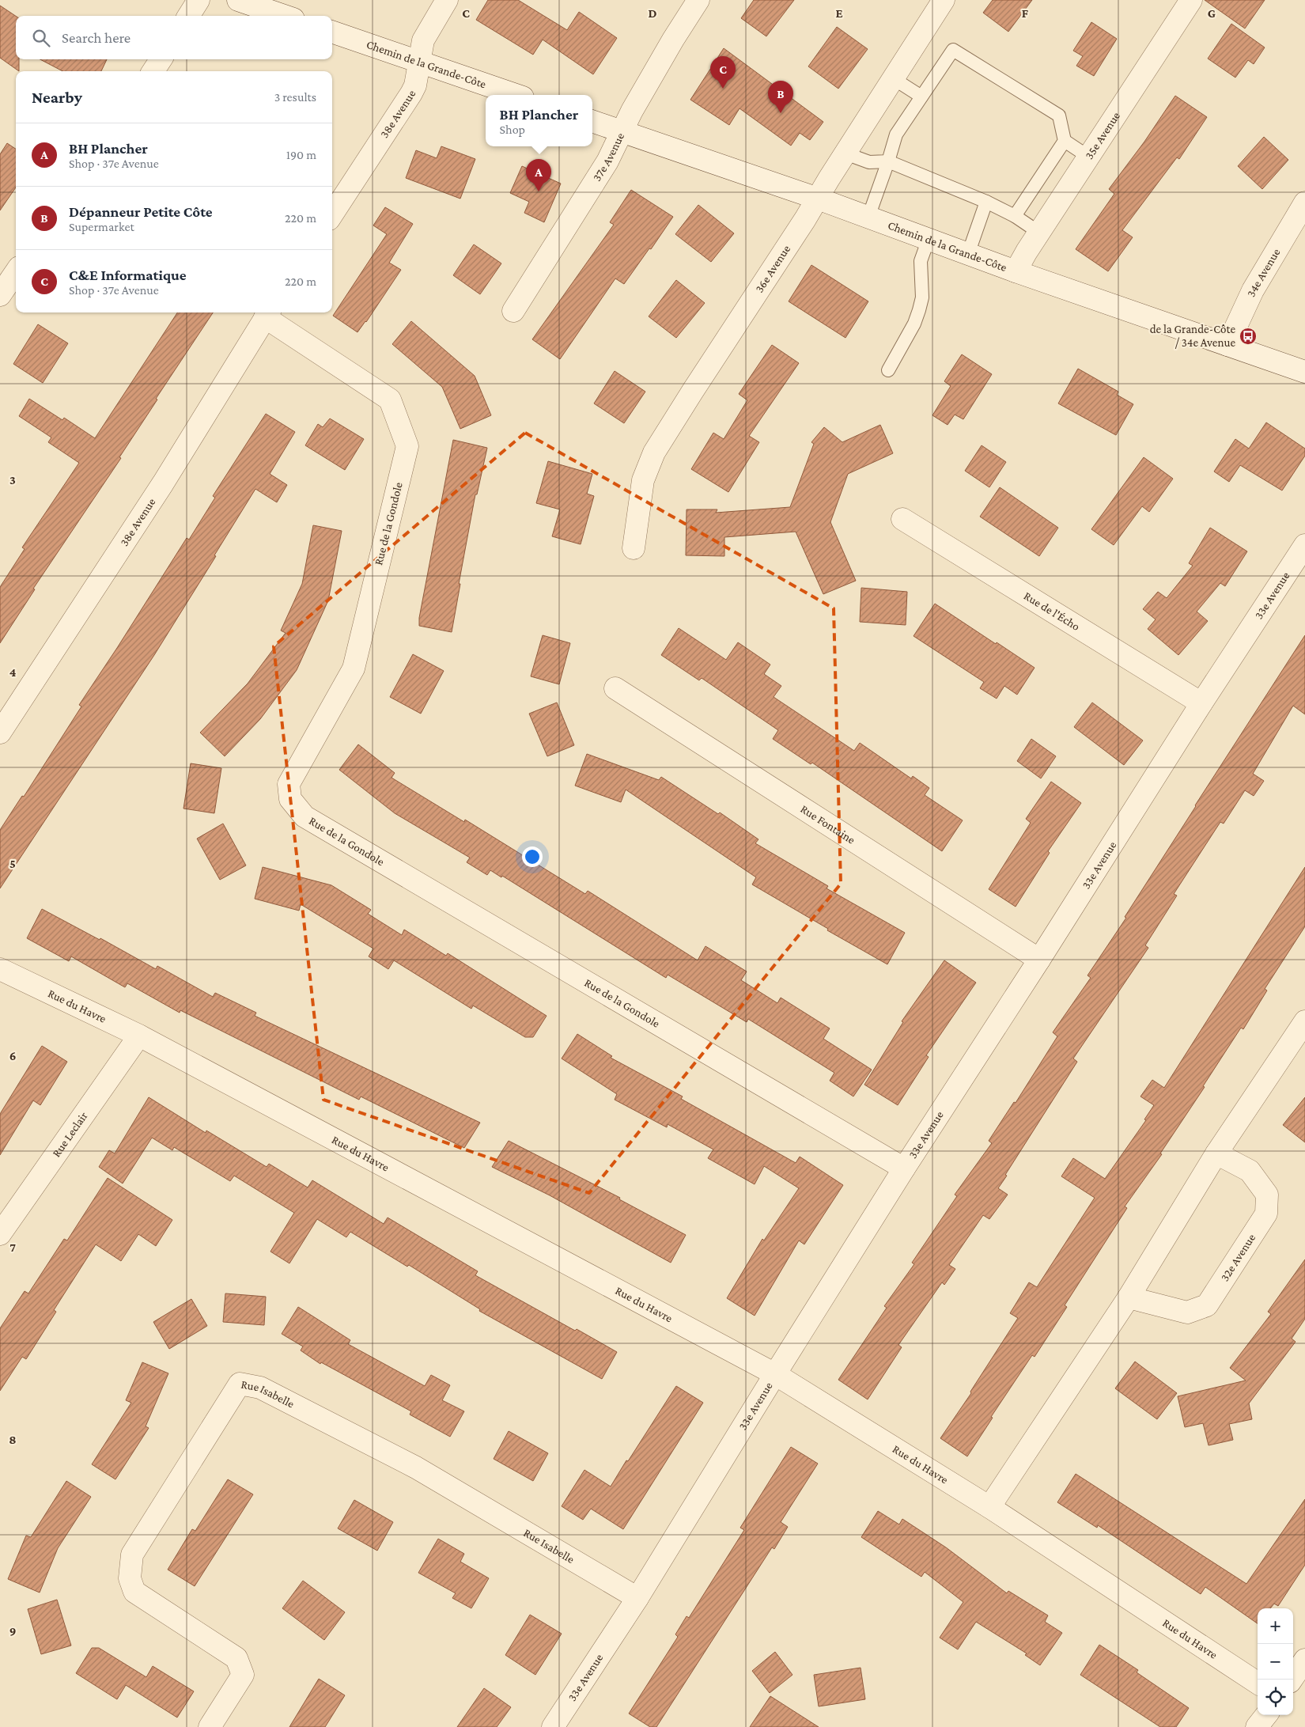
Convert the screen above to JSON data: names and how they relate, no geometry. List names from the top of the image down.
{
  "streets": {
    "street": [
      "Chemin de la Grande-Côte",
      "38e Avenue",
      "35e Avenue",
      "37e Avenue",
      "36e Avenue",
      "34e Avenue",
      "Rue de la Gondole",
      "33e Avenue",
      "Rue de l'Écho",
      "Rue Fontaine",
      "Rue du Havre",
      "Rue Leclair",
      "32e Avenue",
      "Rue Isabelle"
    ]
  },
  "crossings": [
    ["Chemin de la Grande-Côte", "38e Avenue"],
    ["Chemin de la Grande-Côte", "35e Avenue"],
    ["Chemin de la Grande-Côte", "37e Avenue"],
    ["Chemin de la Grande-Côte", "36e Avenue"],
    ["Chemin de la Grande-Côte", "34e Avenue"],
    ["38e Avenue", "Rue de la Gondole"],
    ["Rue de la Gondole", "33e Avenue"],
    ["33e Avenue", "Rue de l'Écho"],
    ["33e Avenue", "Rue Fontaine"],
    ["33e Avenue", "Rue du Havre"],
    ["33e Avenue", "Rue Isabelle"],
    ["Rue du Havre", "Rue Leclair"]
  ],
  "places": {
    "bus stop": ["de la Grande-Côte / 34e Avenue"]
  },
  "page": {
    "search": "Search here",
    "pins": ["C", "B", "A"],
    "heading": ["Nearby", "3 results"],
    "popup": ["BH Plancher", "Shop"],
    "list": [
      {
        "mark": "A",
        "name": "BH Plancher",
        "note": "Shop · 37e Avenue",
        "value": "190 m"
      },
      {
        "mark": "B",
        "name": "Dépanneur Petite Côte",
        "note": "Supermarket",
        "value": "220 m"
      },
      {
        "mark": "C",
        "name": "C&E Informatique",
        "note": "Shop · 37e Avenue",
        "value": "220 m"
      }
    ],
    "map_buttons": ["+", "−"]
  },
  "grid": {
    "columns": [
      "C",
      "D",
      "E",
      "F",
      "G"
    ],
    "rows": [
      "3",
      "4",
      "5",
      "6",
      "7",
      "8",
      "9"
    ]
  }
}
